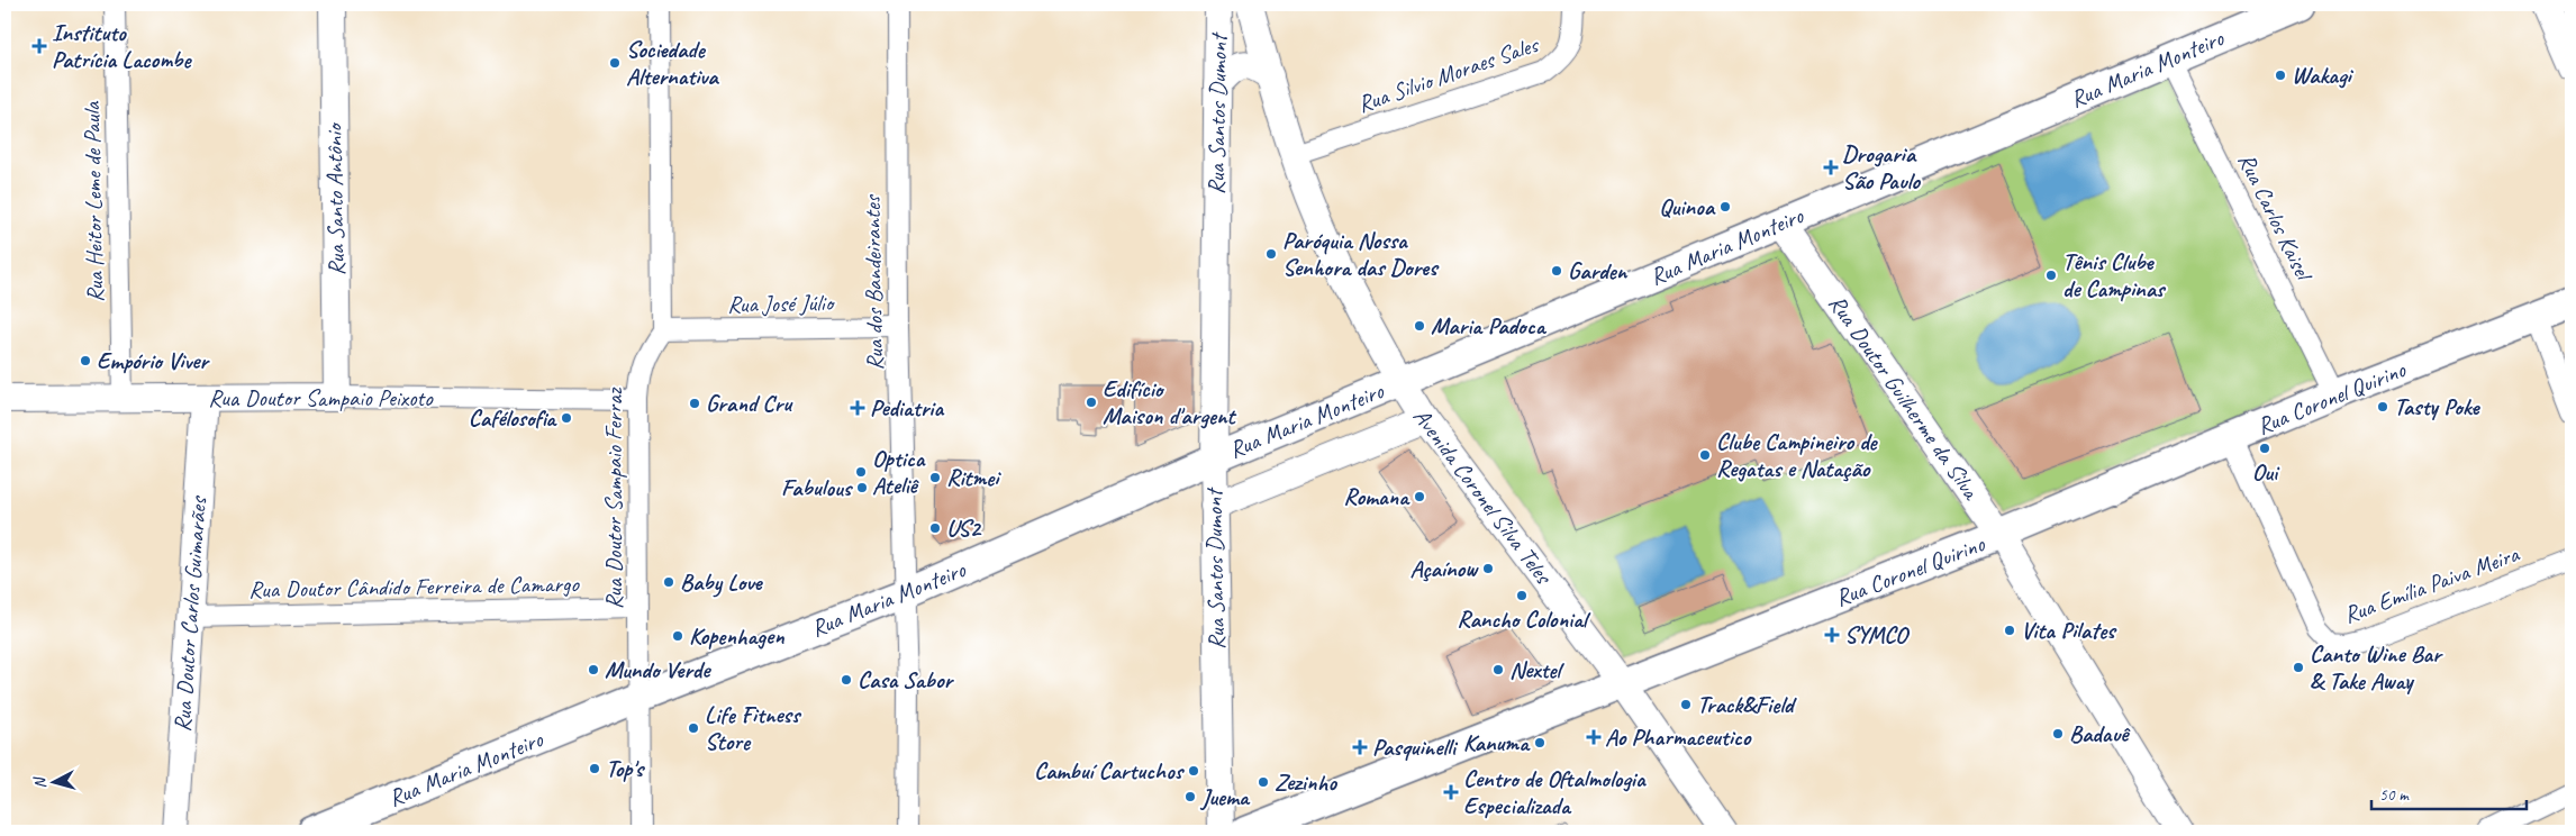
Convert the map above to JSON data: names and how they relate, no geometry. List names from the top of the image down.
{
  "streets": {
    "main road": ["Rua Maria Monteiro", "Rua Coronel Quirino"],
    "street": [
      "Rua Silvio Moraes Sales",
      "Rua Santos Dumont",
      "Rua Santo Antônio",
      "Rua Heitor Leme de Paula",
      "Rua Carlos Kaisel",
      "Rua dos Bandeirantes",
      "Rua José Júlio",
      "Rua Doutor Guilherme da Silva",
      "Rua Doutor Sampaio Peixoto",
      "Avenida Coronel Silva Teles",
      "Rua Doutor Sampaio Ferraz",
      "Rua Emília Paiva Meira",
      "Rua Doutor Cândido Ferreira de Camargo",
      "Rua Doutor Carlos Guimarães"
    ]
  },
  "crossings": [
    ["Rua Maria Monteiro", "Rua Santos Dumont"],
    ["Rua Maria Monteiro", "Rua Carlos Kaisel"],
    ["Rua Maria Monteiro", "Rua dos Bandeirantes"],
    ["Rua Maria Monteiro", "Rua Doutor Guilherme da Silva"],
    ["Rua Maria Monteiro", "Avenida Coronel Silva Teles"],
    ["Rua Maria Monteiro", "Rua Doutor Sampaio Ferraz"],
    ["Rua Silvio Moraes Sales", "Avenida Coronel Silva Teles"],
    ["Rua Santo Antônio", "Rua Doutor Sampaio Peixoto"],
    ["Rua Heitor Leme de Paula", "Rua Doutor Sampaio Peixoto"],
    ["Rua Carlos Kaisel", "Rua Coronel Quirino"],
    ["Rua dos Bandeirantes", "Rua José Júlio"],
    ["Rua José Júlio", "Rua Doutor Sampaio Ferraz"],
    ["Rua Doutor Guilherme da Silva", "Rua Coronel Quirino"],
    ["Rua Doutor Sampaio Peixoto", "Rua Doutor Sampaio Ferraz"],
    ["Rua Doutor Sampaio Peixoto", "Rua Doutor Carlos Guimarães"],
    ["Rua Coronel Quirino", "Avenida Coronel Silva Teles"],
    ["Rua Coronel Quirino", "Rua Emília Paiva Meira"],
    ["Rua Doutor Sampaio Ferraz", "Rua Doutor Cândido Ferreira de Camargo"],
    ["Rua Doutor Cândido Ferreira de Camargo", "Rua Doutor Carlos Guimarães"]
  ],
  "places": {
    "health": [
      "Instituto Patrícia Lacombe",
      "Drogaria São Paulo",
      "Pediatria",
      "SYMCO",
      "Ao Pharmaceutico",
      "Pasquinelli",
      "Centro de Oftalmologia Especializada"
    ],
    "other": [
      "Sociedade Alternativa",
      "Wakagi",
      "Quinoa",
      "Paróquia Nossa Senhora das Dores",
      "Garden",
      "Tênis Clube de Campinas",
      "Maria Padoca",
      "Empório Viver",
      "Edifício Maison d'argent",
      "Grand Cru",
      "Tasty Poke",
      "Cafélosofia",
      "Oui",
      "Clube Campineiro de Regatas e Natação",
      "Optica Ateliê",
      "Ritmei",
      "Fabulous",
      "Romana",
      "US2",
      "Açaínow",
      "Baby Love",
      "Rancho Colonial",
      "Vita Pilates",
      "Kopenhagen",
      "Canto Wine Bar & Take Away",
      "Mundo Verde",
      "Nextel",
      "Casa Sabor",
      "Track&Field",
      "Life Fitness Store",
      "Badauê",
      "Kanuma",
      "Top's",
      "Cambuí Cartuchos",
      "Zezinho",
      "Juema"
    ]
  },
  "scale_bar": "50 m",
  "north": "left"
}
